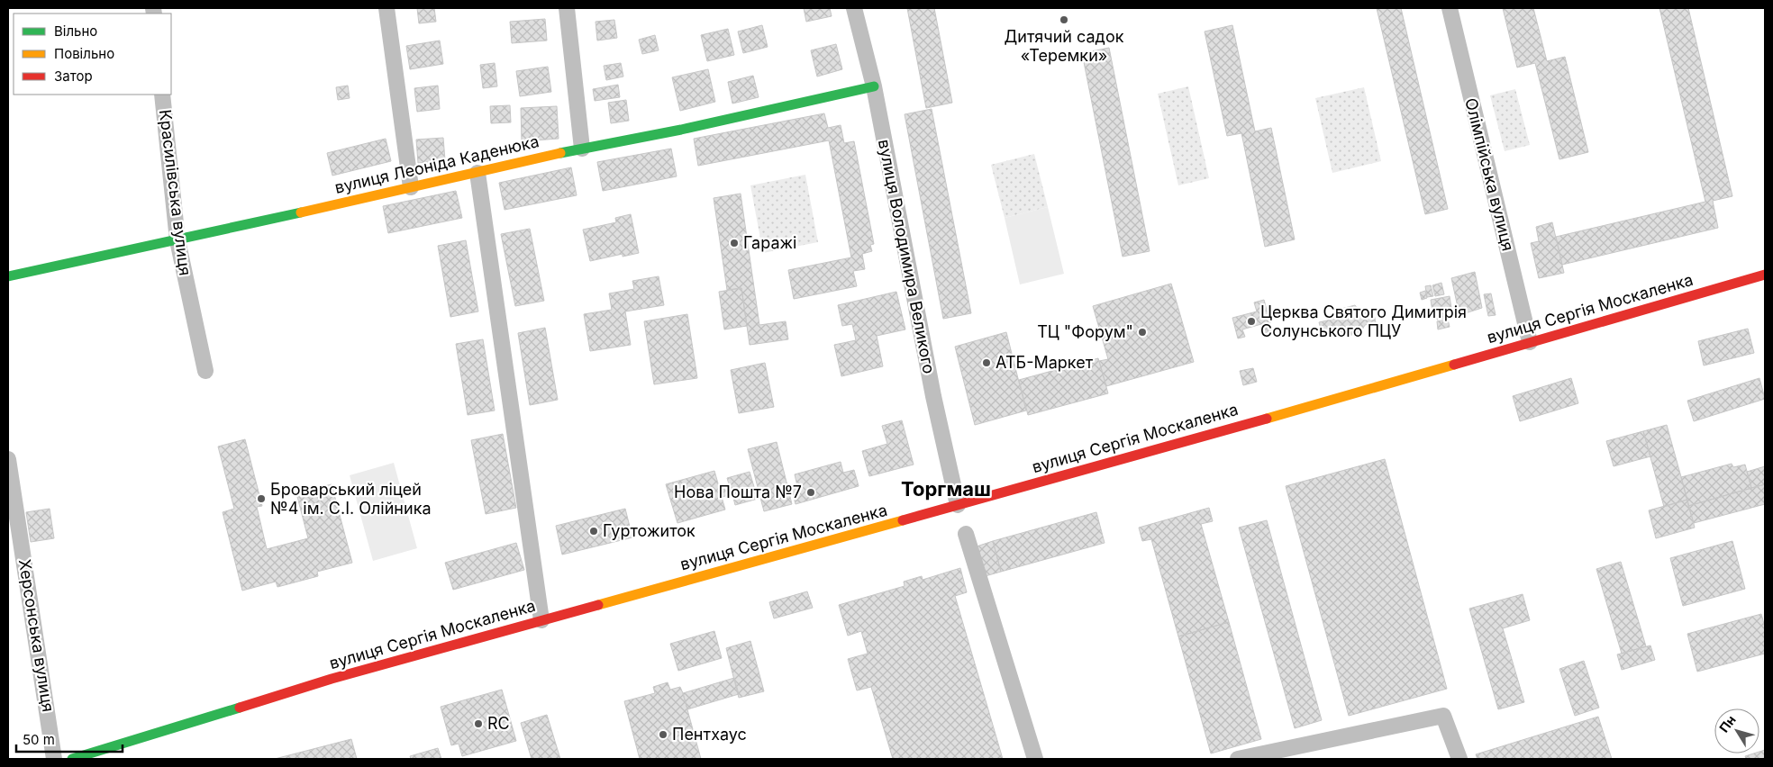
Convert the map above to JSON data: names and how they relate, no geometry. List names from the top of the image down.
{
  "streets": {
    "main road": ["вулиця Леоніда Каденюка", "вулиця Сергія Москаленка"],
    "street": [
      "Олімпійська вулиця",
      "Красилівська вулиця",
      "вулиця Володимира Великого",
      "Херсонська вулиця"
    ]
  },
  "crossings": [
    ["вулиця Леоніда Каденюка", "Красилівська вулиця"],
    ["вулиця Леоніда Каденюка", "вулиця Володимира Великого"],
    ["Олімпійська вулиця", "вулиця Сергія Москаленка"],
    ["вулиця Володимира Великого", "вулиця Сергія Москаленка"]
  ],
  "districts": ["Торгмаш"],
  "places": [
    "Дитячий садок «Теремки»",
    "Гаражі",
    "Церква Святого Димитрія Солунського ПЦУ",
    "ТЦ \"Форум\"",
    "АТБ-Маркет",
    "Нова Пошта №7",
    "Броварський ліцей №4 ім. С.І. Олійника",
    "Гуртожиток",
    "RC",
    "Пентхаус"
  ],
  "legend": ["Вільно", "Повільно", "Затор"],
  "scale_bar": "50 m",
  "north": "top left"
}
